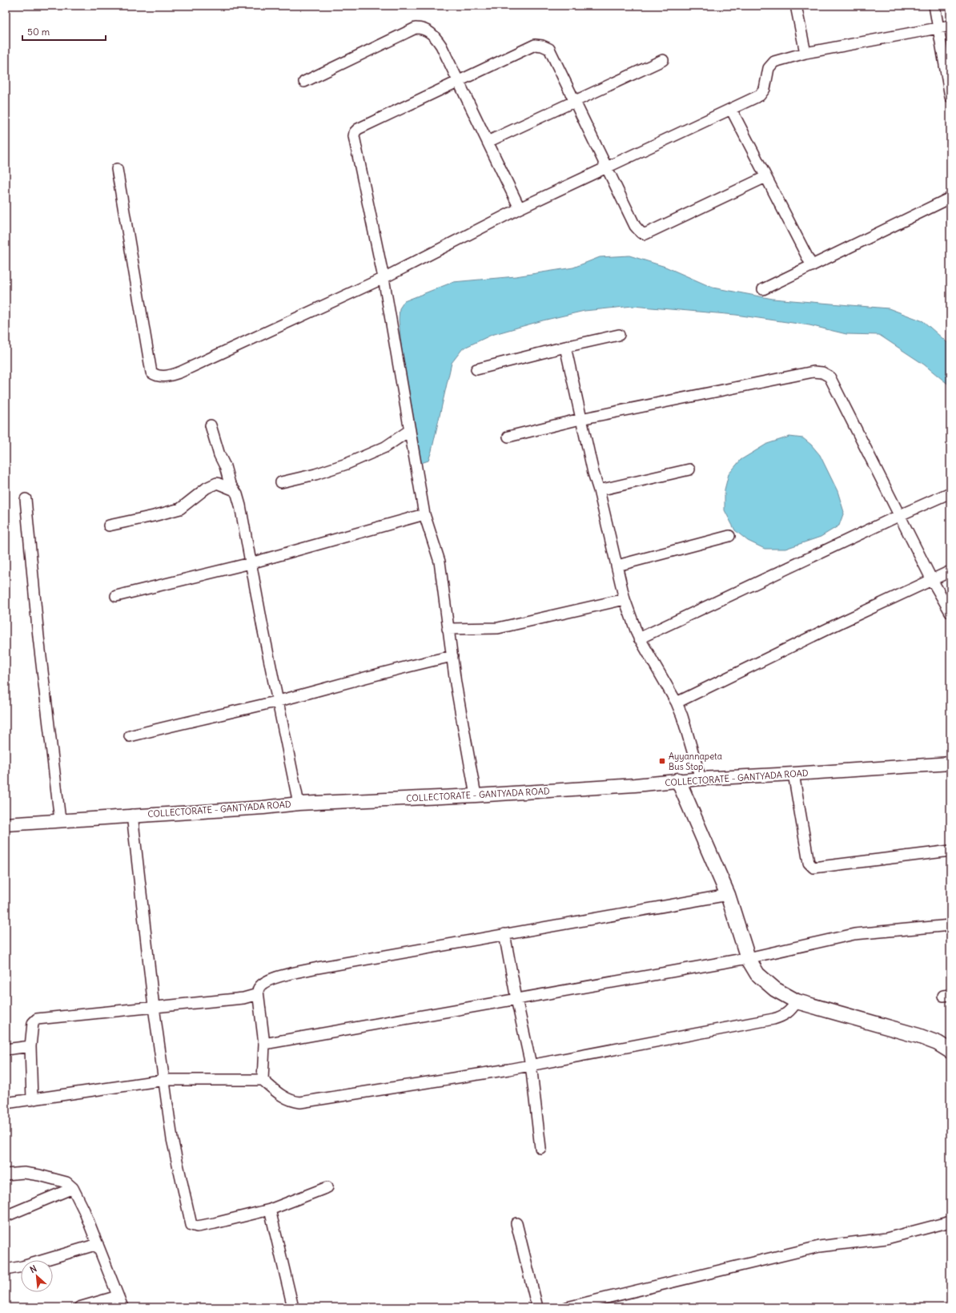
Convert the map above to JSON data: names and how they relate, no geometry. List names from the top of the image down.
{
  "streets": {
    "street": ["COLLECTORATE - GANTYADA ROAD"]
  },
  "places": {
    "transit": ["Ayyannapeta Bus Stop"]
  },
  "scale_bar": "50 m",
  "north": "top left"
}
